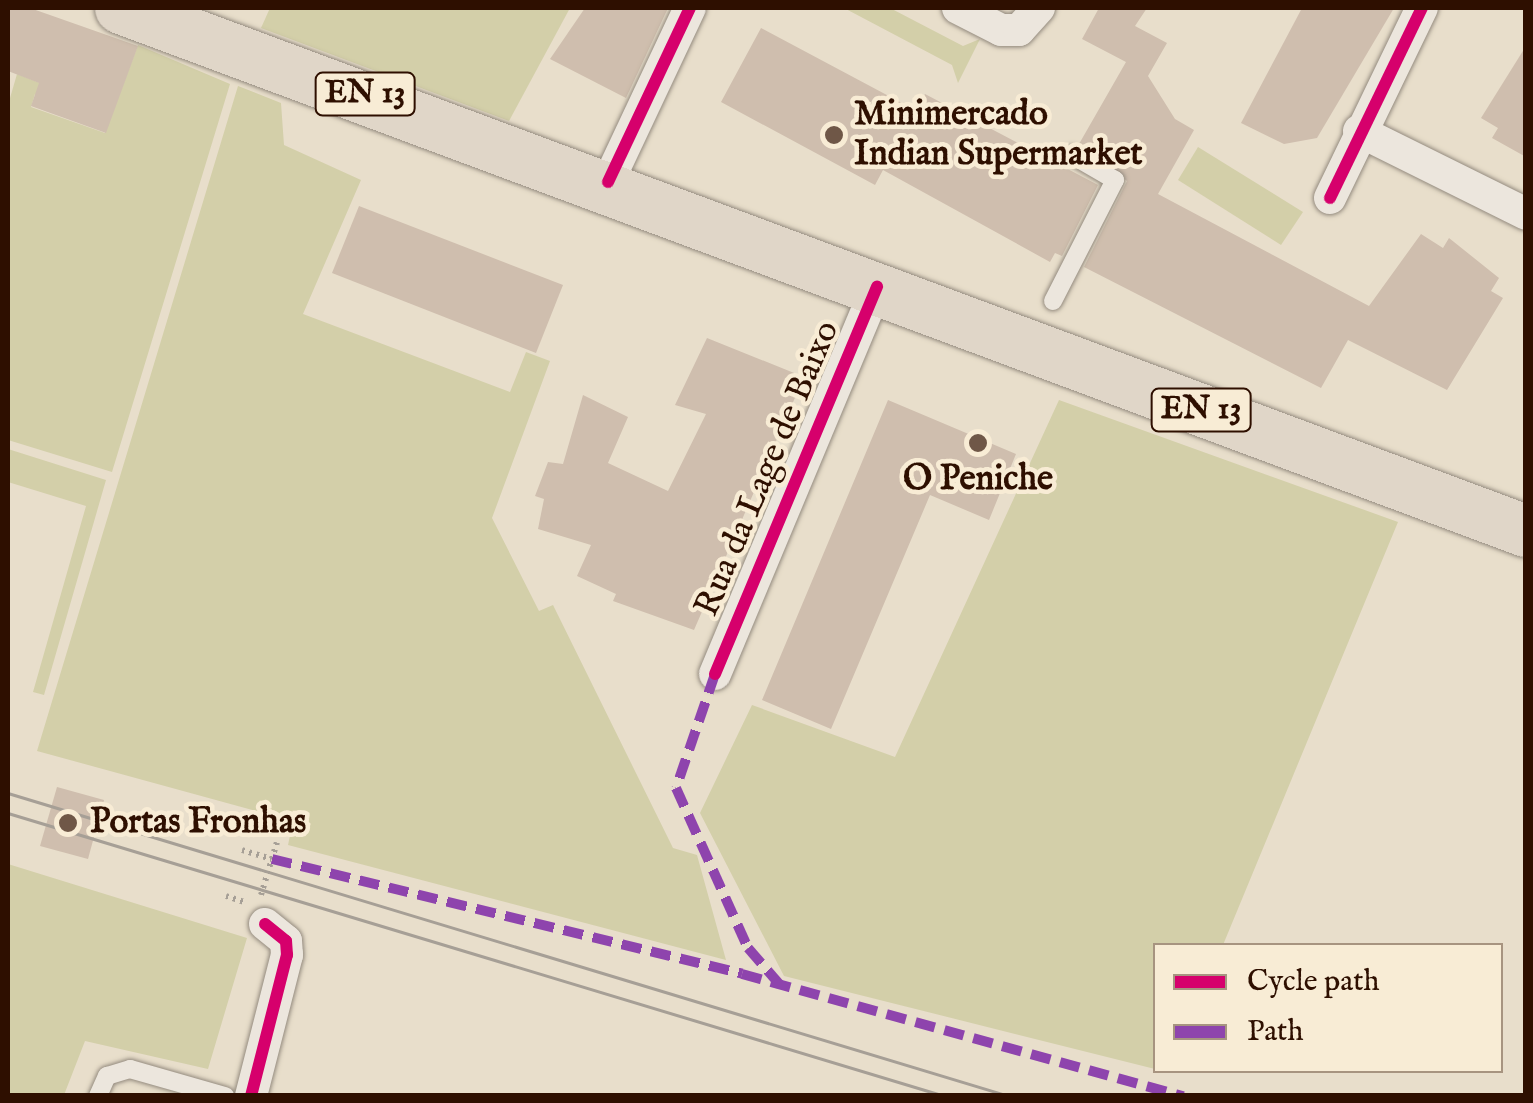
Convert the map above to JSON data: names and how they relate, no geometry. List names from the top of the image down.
{
  "streets": {
    "main road": ["EN 13"],
    "street": ["Rua da Lage de Baixo"]
  },
  "crossings": [
    ["EN 13", "Rua da Lage de Baixo"]
  ],
  "places": ["Minimercado Indian Supermarket", "O Peniche", "Portas Fronhas"],
  "legend": ["Cycle path", "Path"]
}
